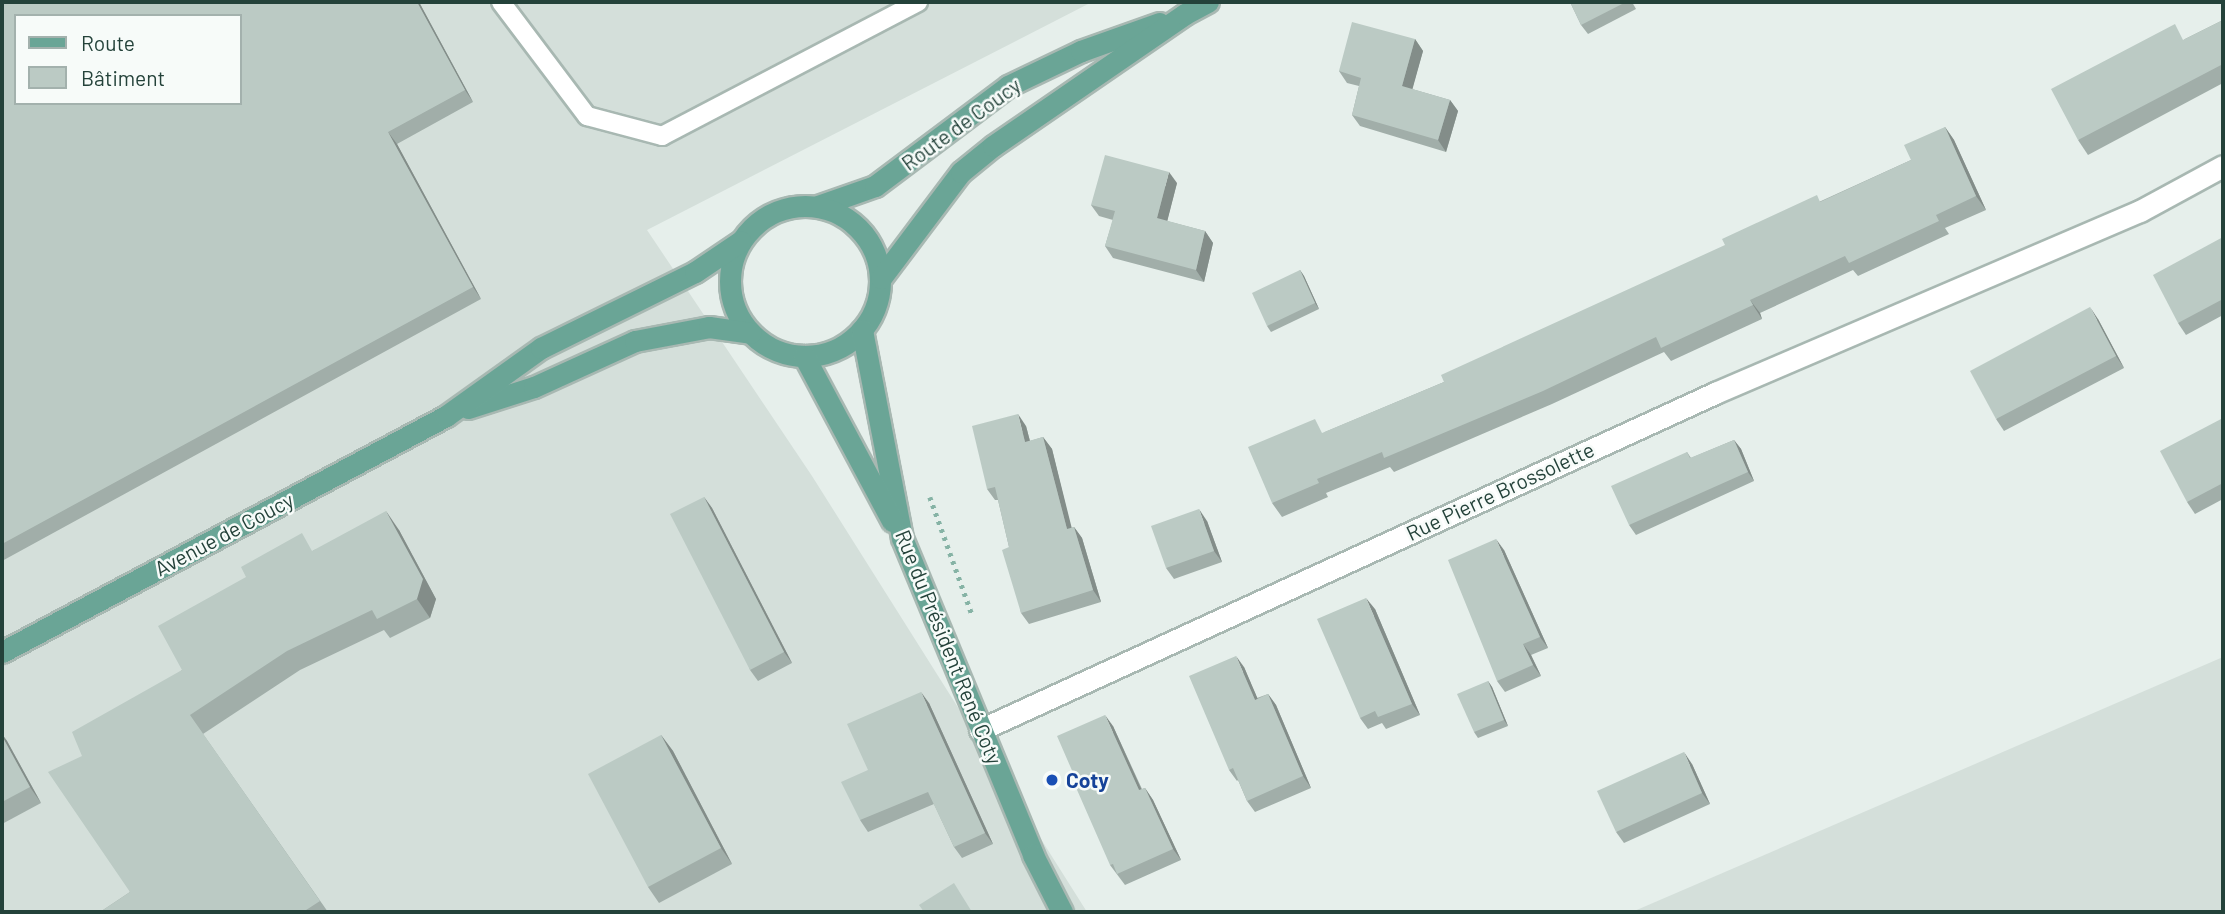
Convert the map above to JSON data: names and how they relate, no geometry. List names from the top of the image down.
{
  "streets": {
    "main road": ["Route de Coucy", "Avenue de Coucy", "Rue du Président René Coty"],
    "street": ["Rue Pierre Brossolette"]
  },
  "crossings": [
    ["Route de Coucy", "Avenue de Coucy"],
    ["Route de Coucy", "Rue du Président René Coty"],
    ["Rue Pierre Brossolette", "Rue du Président René Coty"],
    ["Avenue de Coucy", "Rue du Président René Coty"]
  ],
  "places": ["Coty"],
  "legend": ["Route", "Bâtiment"]
}
